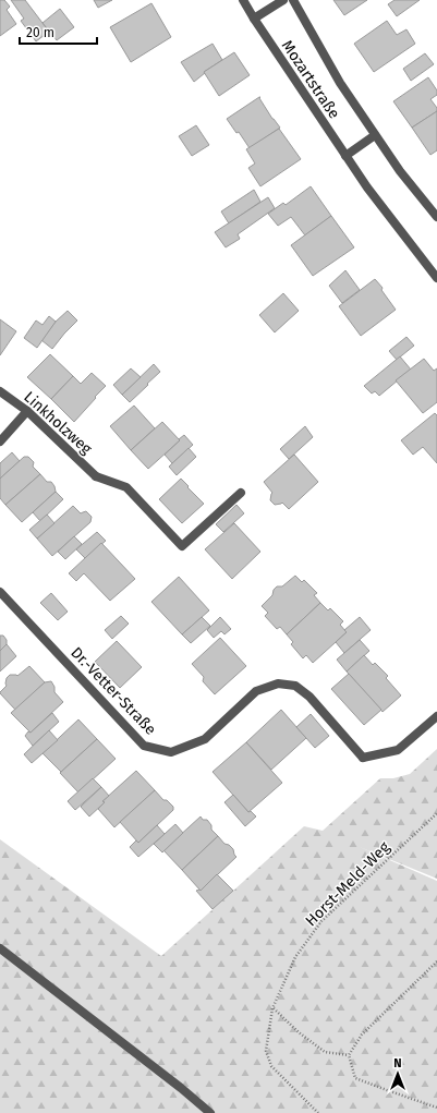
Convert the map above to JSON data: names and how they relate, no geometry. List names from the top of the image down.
{
  "streets": {
    "street": ["Mozartstraße", "Linkholzweg", "Dr.-Vetter-Straße"],
    "path": ["Horst-Meld-Weg"]
  },
  "scale_bar": "20 m",
  "north": "top"
}
